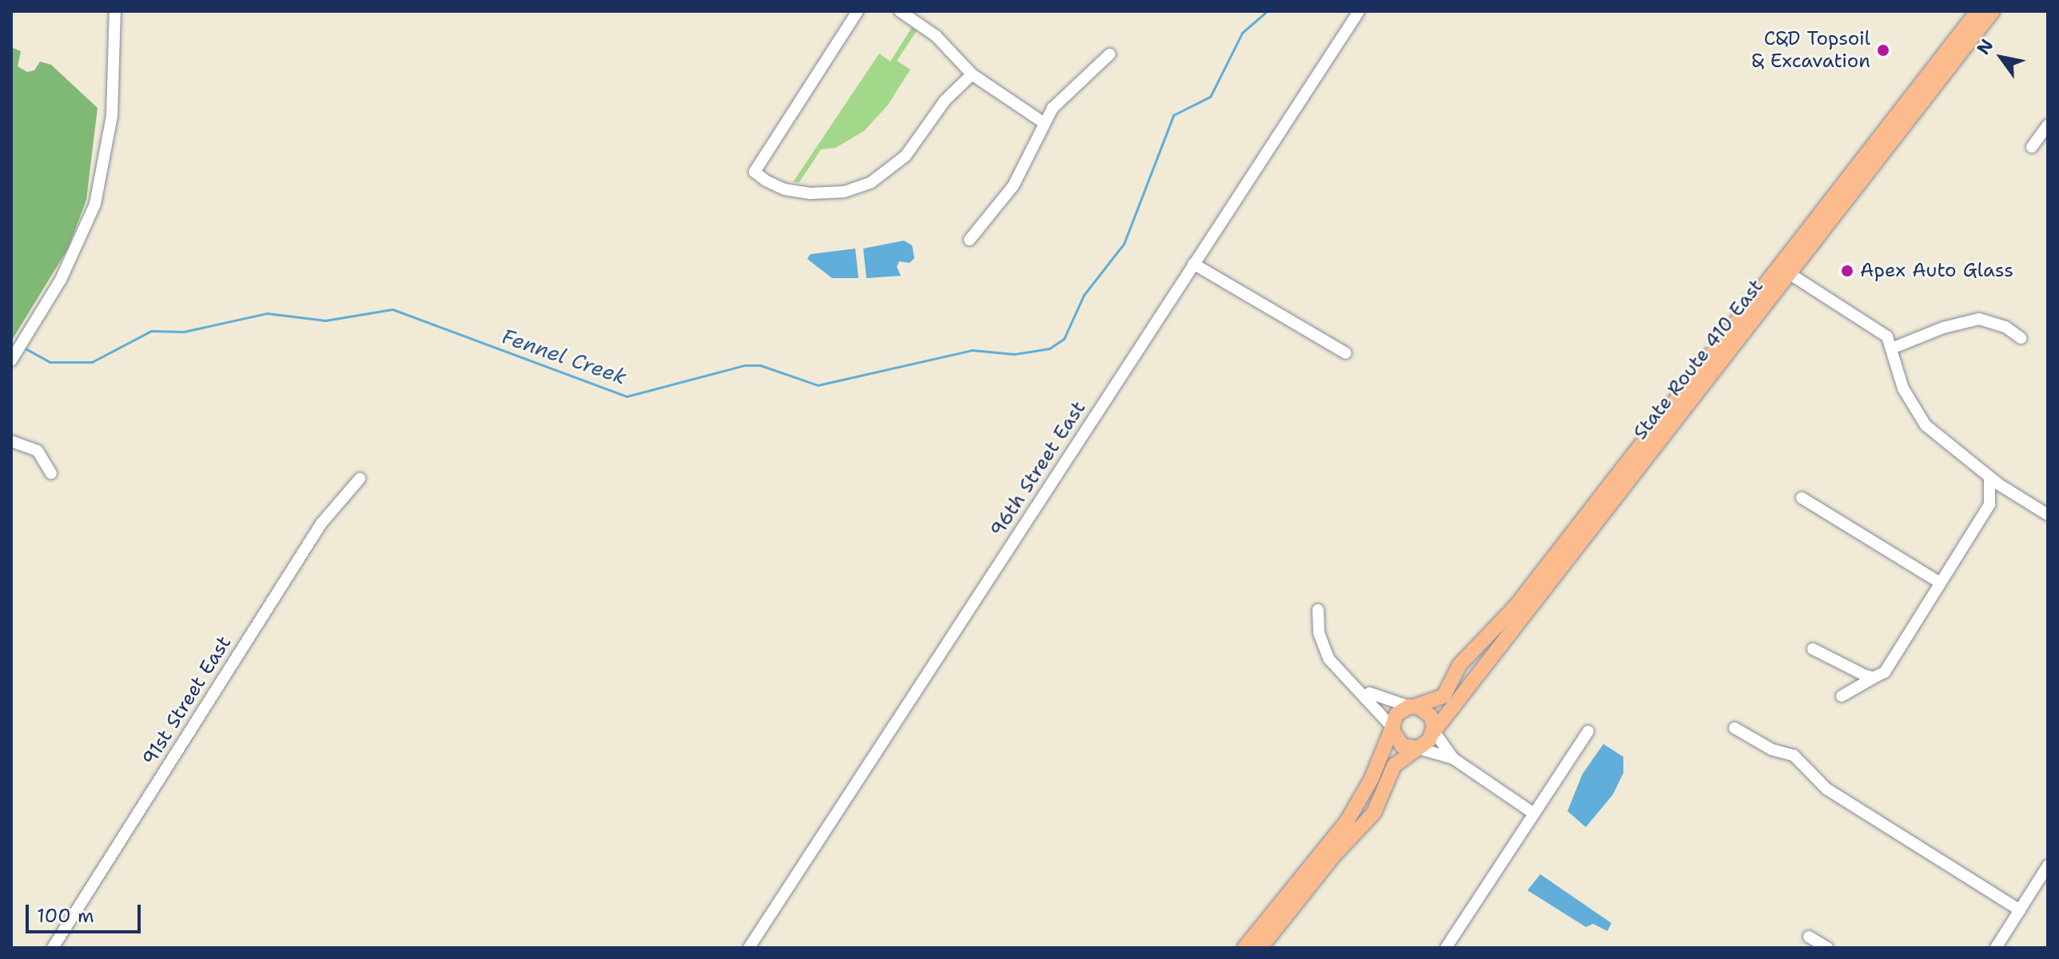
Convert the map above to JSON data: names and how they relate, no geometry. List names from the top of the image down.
{
  "streets": {
    "main road": ["State Route 410 East"],
    "street": ["96th Street East", "91st Street East"]
  },
  "water": ["Fennel Creek"],
  "places": ["C&D Topsoil & Excavation", "Apex Auto Glass"],
  "scale_bar": "100 m",
  "north": "top left"
}
